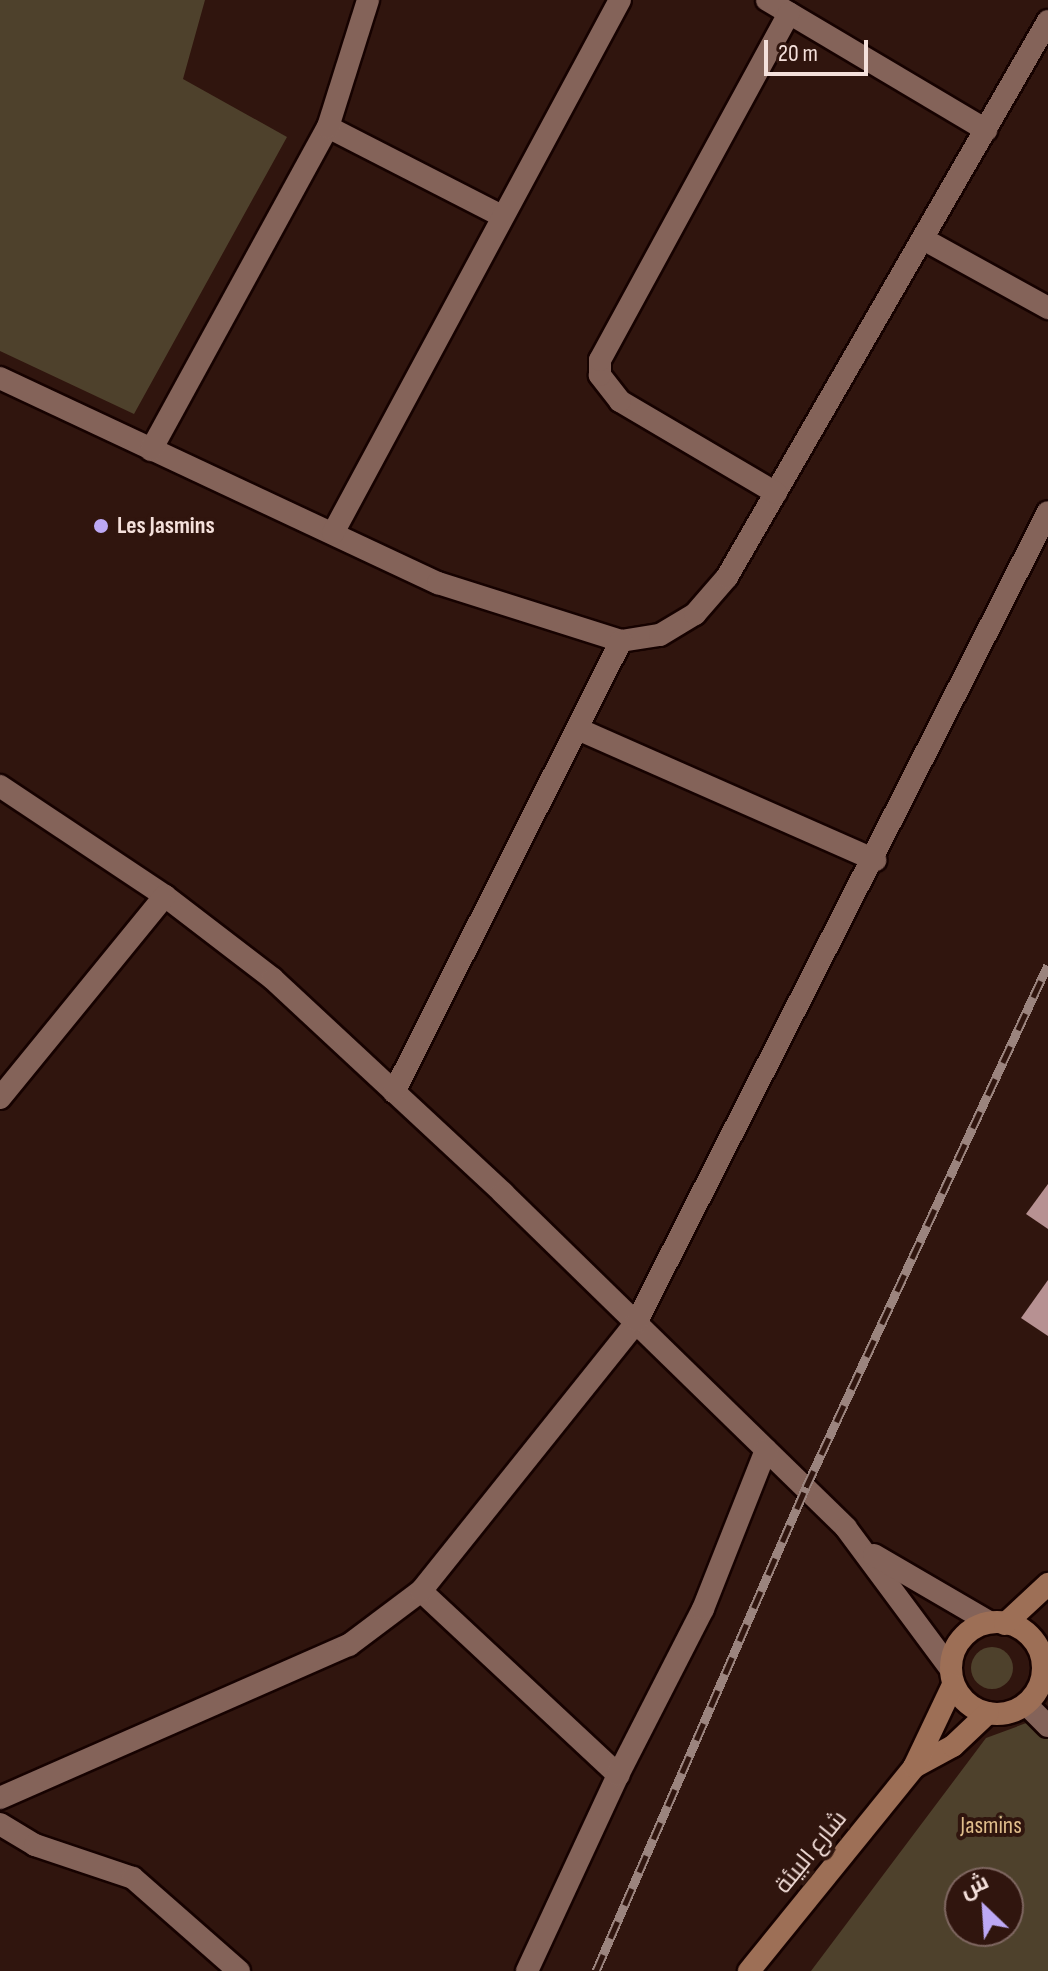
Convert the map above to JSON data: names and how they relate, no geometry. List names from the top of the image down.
{
  "streets": {
    "main road": ["شارع البيئة"]
  },
  "parks": ["Jasmins"],
  "places": ["Les Jasmins"],
  "scale_bar": "20 m",
  "north": "top left"
}
